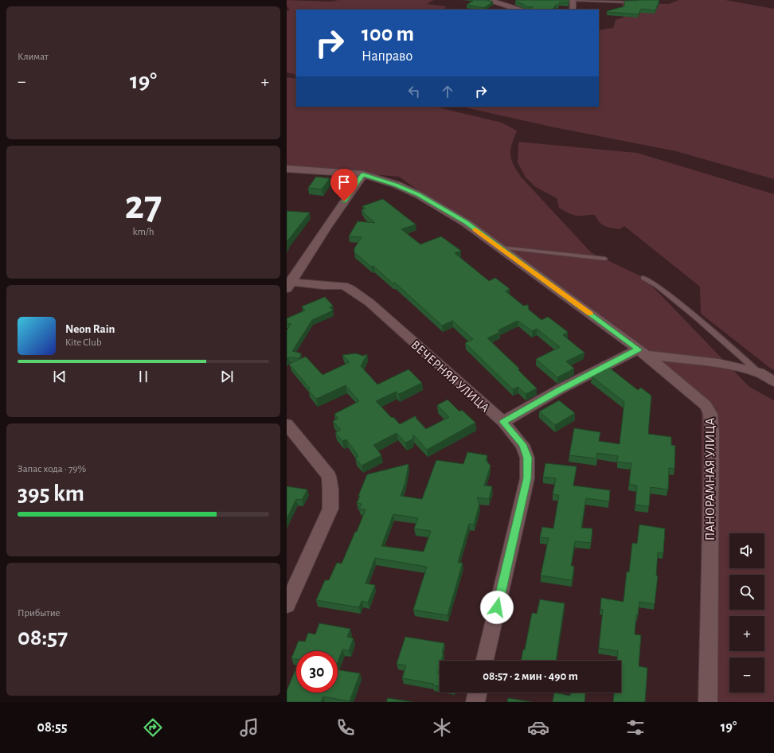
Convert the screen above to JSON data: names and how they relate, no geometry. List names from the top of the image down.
{
  "streets": {
    "street": ["ВЕЧЕРНЯЯ УЛИЦА", "ПАНОРАМНАЯ УЛИЦА"]
  },
  "page": {
    "tile": [
      "Климат",
      ["27", "km/h"],
      ["Запас хода · 79%", "395 km"],
      ["Прибытие", "08:57"]
    ],
    "turn": ["100 m", "Направо"],
    "heat": ["−", "19°", "+"],
    "song": ["Neon Rain", "Kite Club"],
    "map_buttons": ["+", "−"],
    "limit": "30",
    "trip": "08:57 · 2 мин · 490 m",
    "tabs": ["08:55", "19°"]
  }
}
